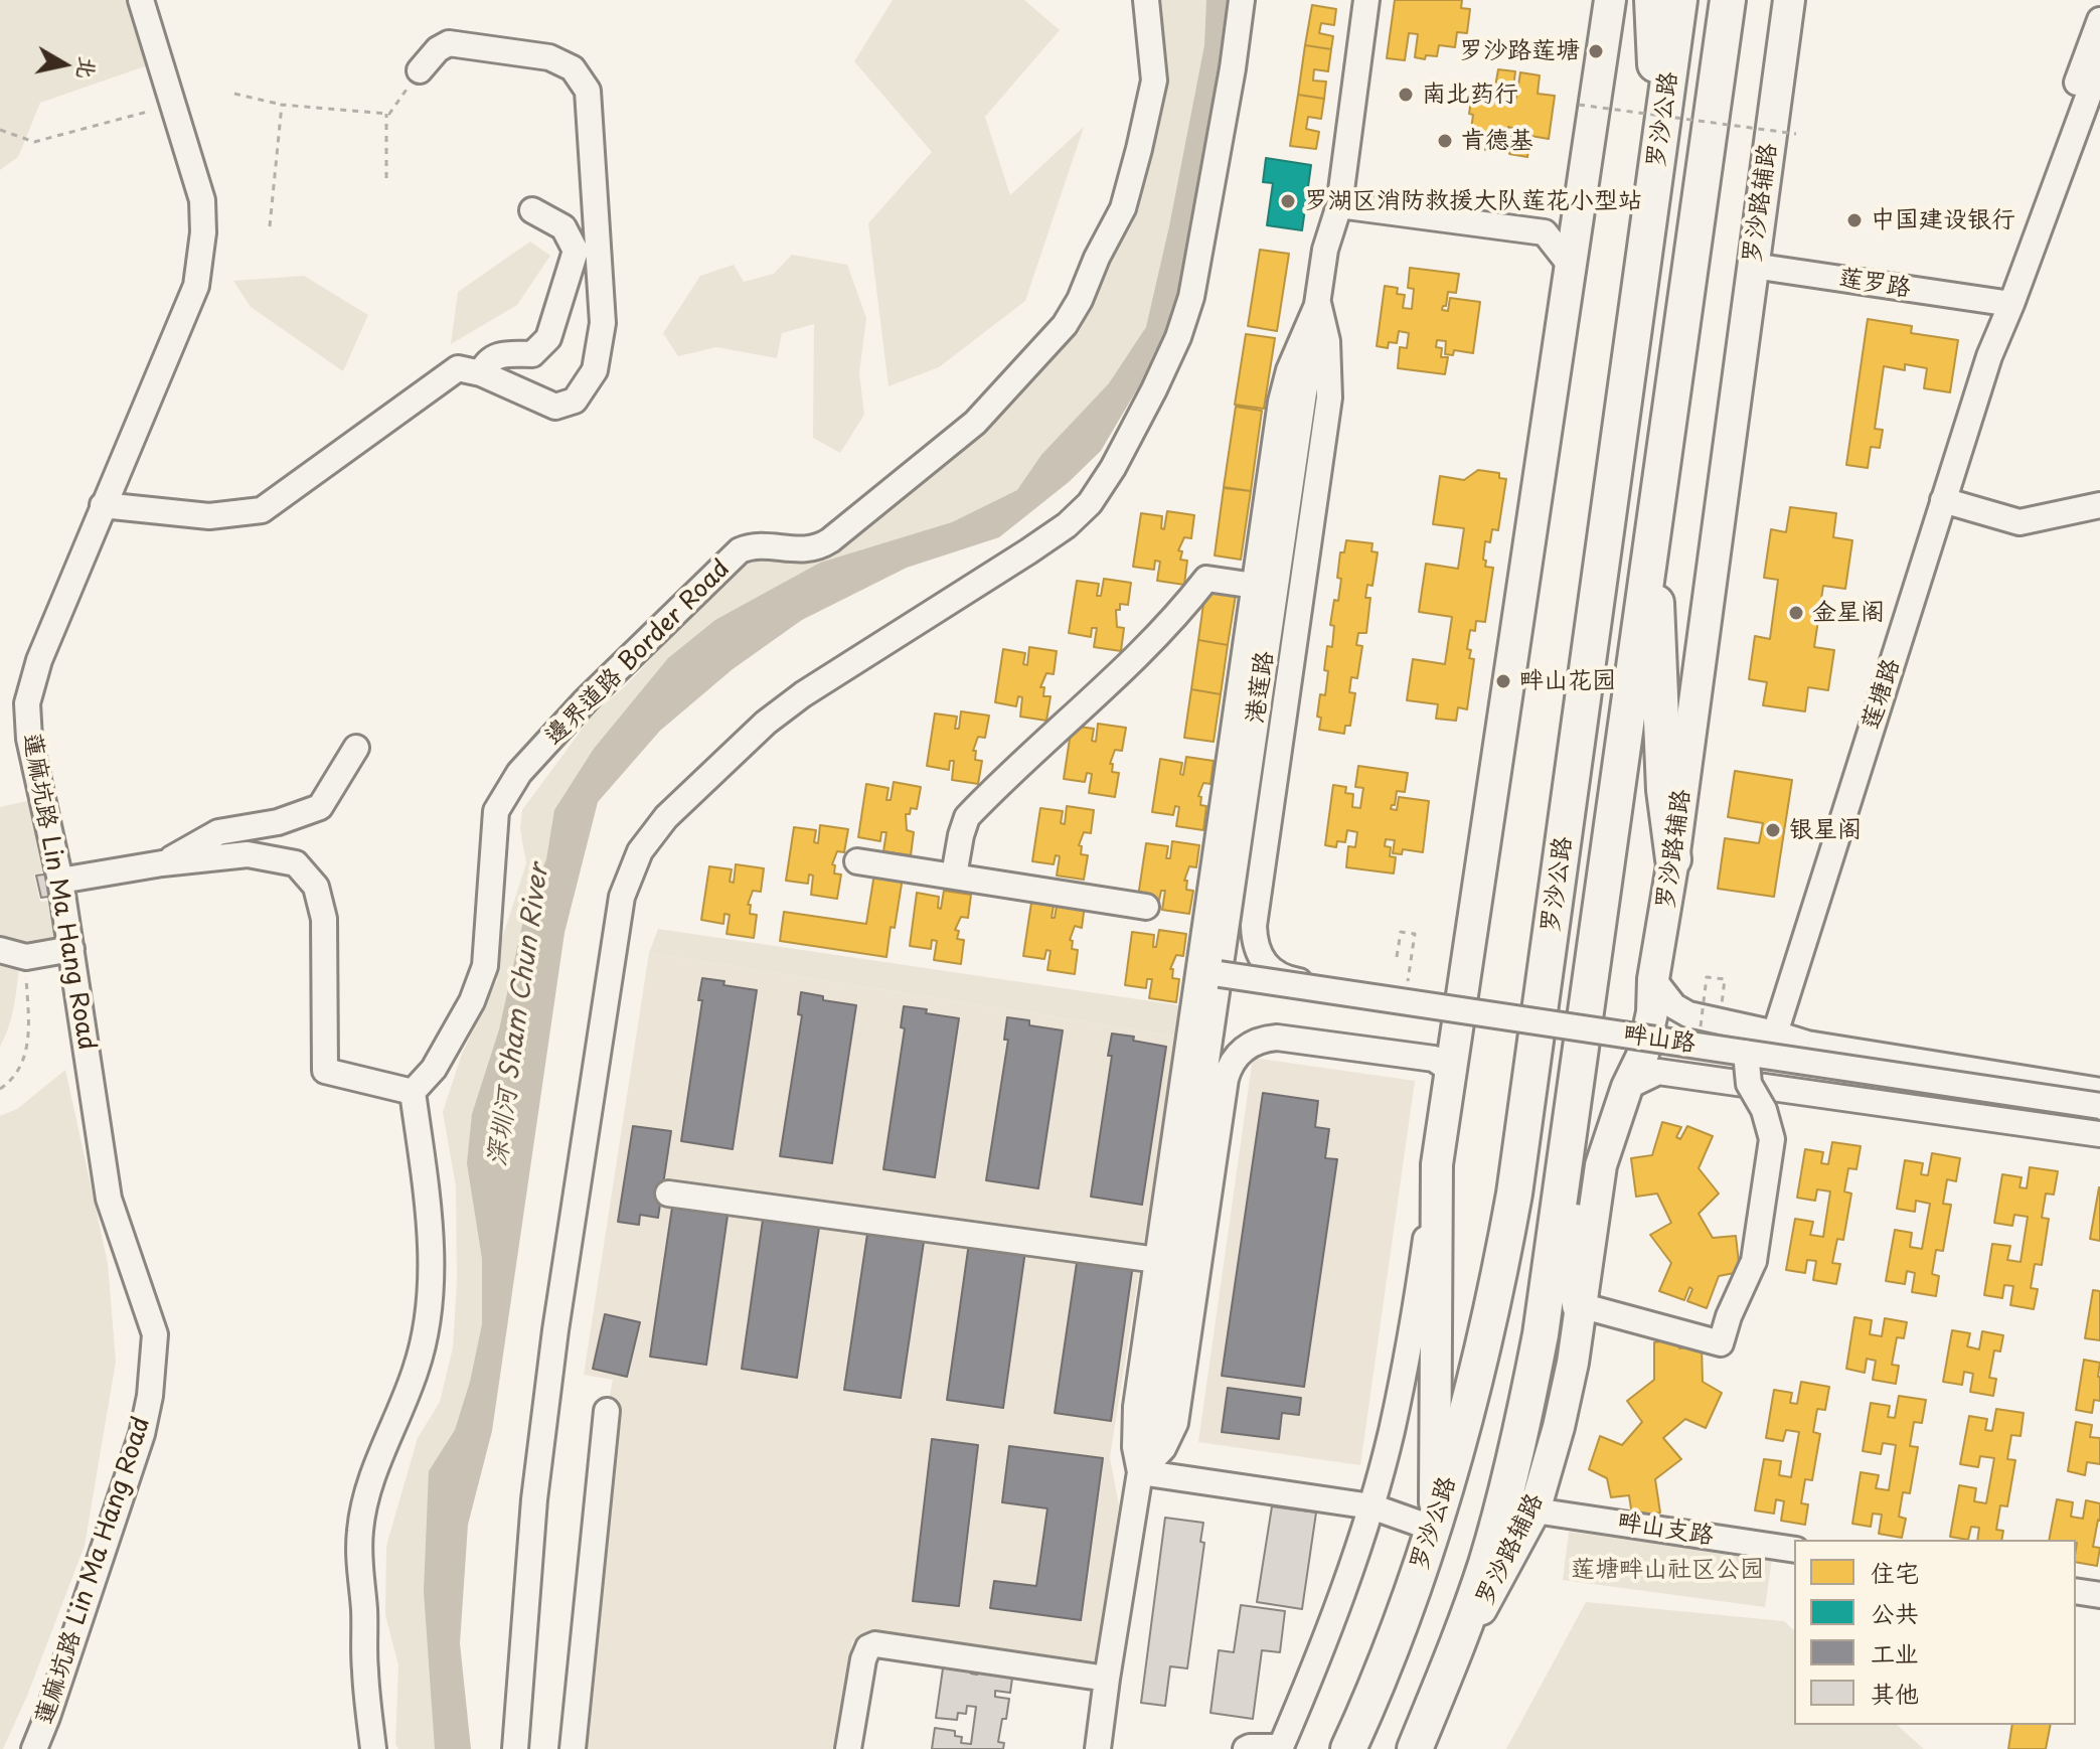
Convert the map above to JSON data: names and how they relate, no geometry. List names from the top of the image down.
{
  "streets": {
    "highway": ["罗沙公路"],
    "main road": ["罗沙路辅路"],
    "street": [
      "莲罗路",
      "邊界道路 Border Road",
      "港莲路",
      "莲塘路",
      "蓮麻坑路 Lin Ma Hang Road",
      "畔山路",
      "畔山支路"
    ]
  },
  "crossings": [
    ["罗沙公路", "罗沙路辅路"],
    ["罗沙路辅路", "莲罗路"],
    ["罗沙路辅路", "畔山路"],
    ["罗沙路辅路", "畔山支路"],
    ["莲罗路", "莲塘路"],
    ["港莲路", "畔山路"],
    ["莲塘路", "畔山路"]
  ],
  "water": ["深圳河 Sham Chun River"],
  "parks": ["莲塘畔山社区公园"],
  "places": [
    "罗沙路莲塘",
    "南北药行",
    "肯德基",
    "罗湖区消防救援大队莲花小型站",
    "中国建设银行",
    "金星阁",
    "畔山花园",
    "银星阁"
  ],
  "legend": [
    "住宅",
    "公共",
    "工业",
    "其他"
  ],
  "north": "right"
}
